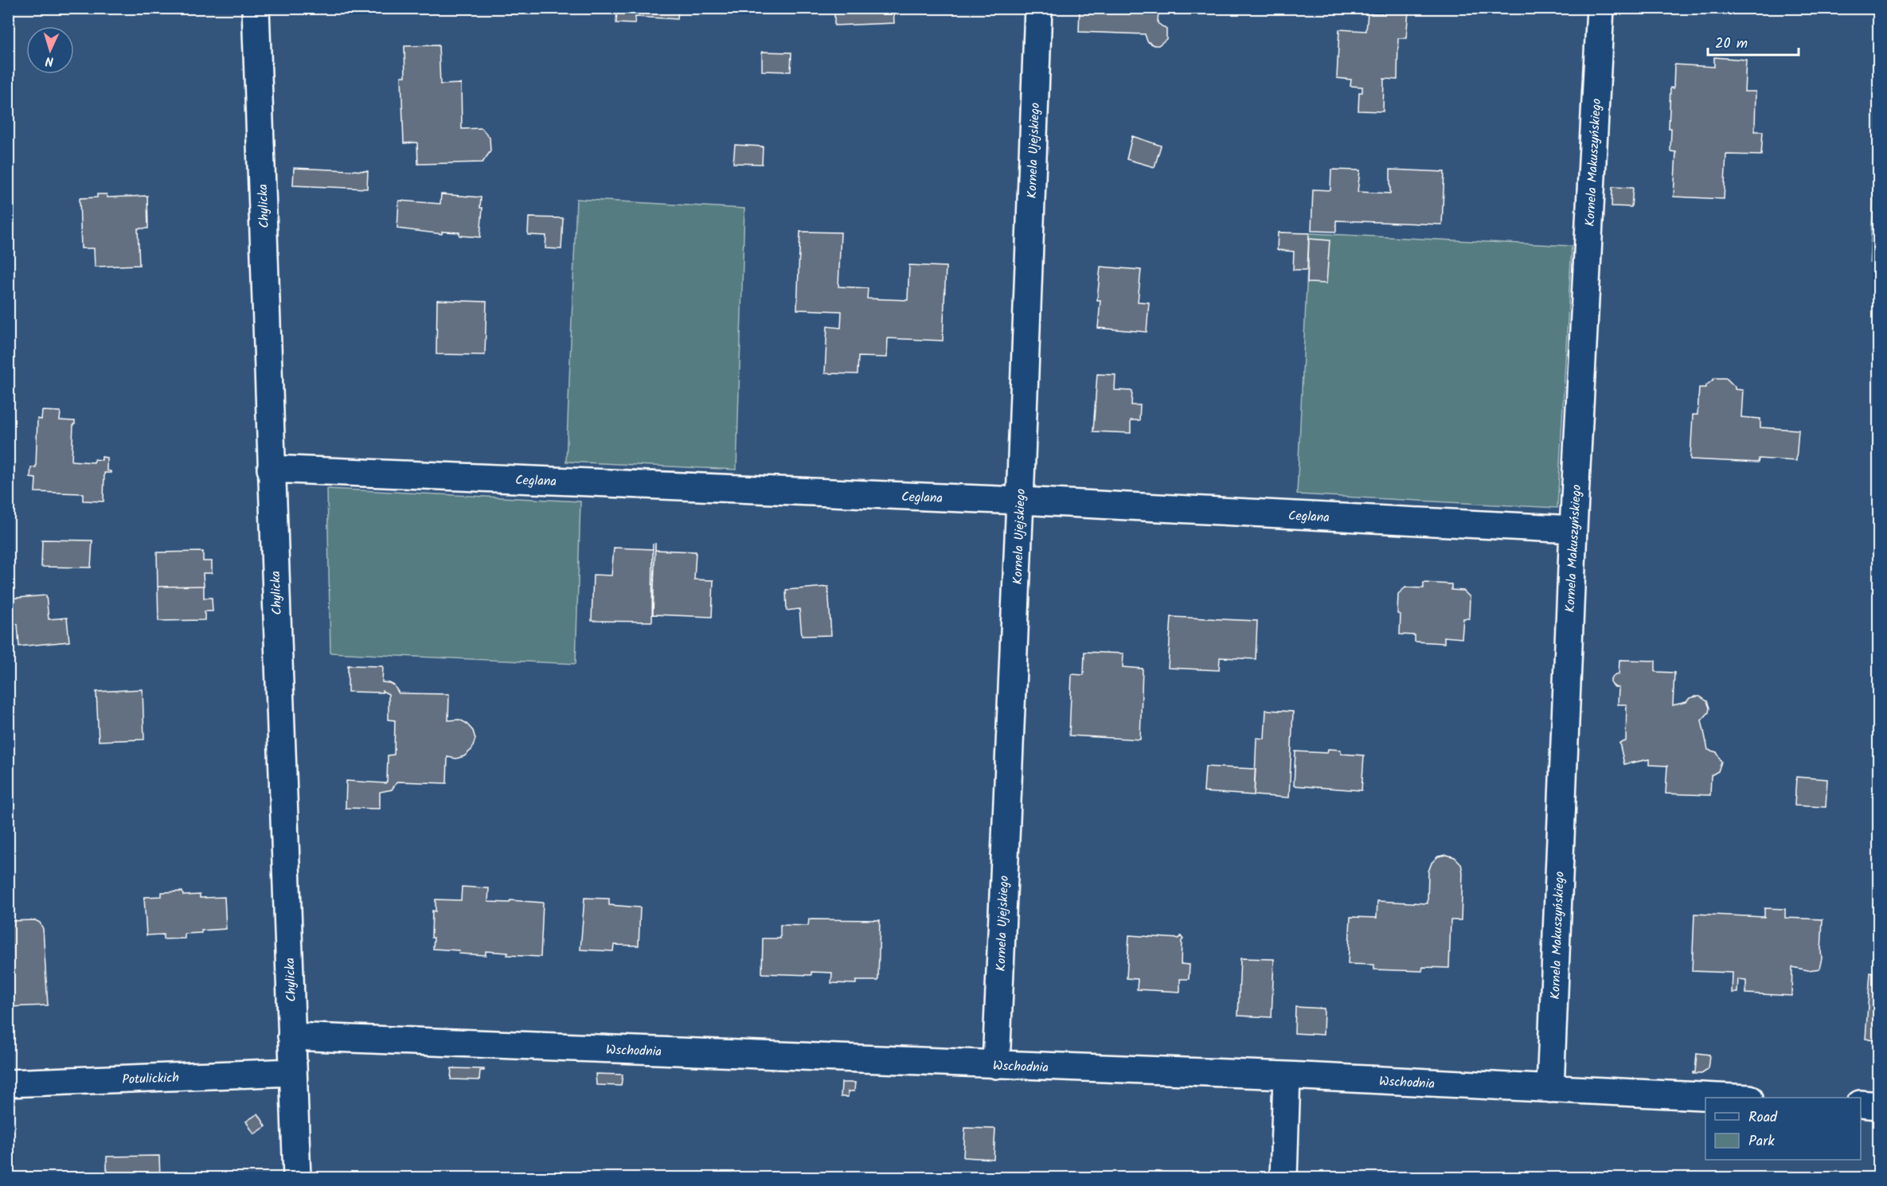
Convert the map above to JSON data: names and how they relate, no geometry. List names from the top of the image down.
{
  "streets": {
    "street": [
      "Kornela Ujejskiego",
      "Kornela Makuszyńskiego",
      "Chylicka",
      "Ceglana",
      "Wschodnia",
      "Potulickich"
    ]
  },
  "crossings": [
    ["Kornela Ujejskiego", "Ceglana"],
    ["Kornela Ujejskiego", "Wschodnia"],
    ["Kornela Makuszyńskiego", "Ceglana"],
    ["Kornela Makuszyńskiego", "Wschodnia"],
    ["Chylicka", "Ceglana"],
    ["Chylicka", "Wschodnia"],
    ["Chylicka", "Potulickich"]
  ],
  "legend": ["Road", "Park"],
  "scale_bar": "20 m",
  "north": "bottom"
}
